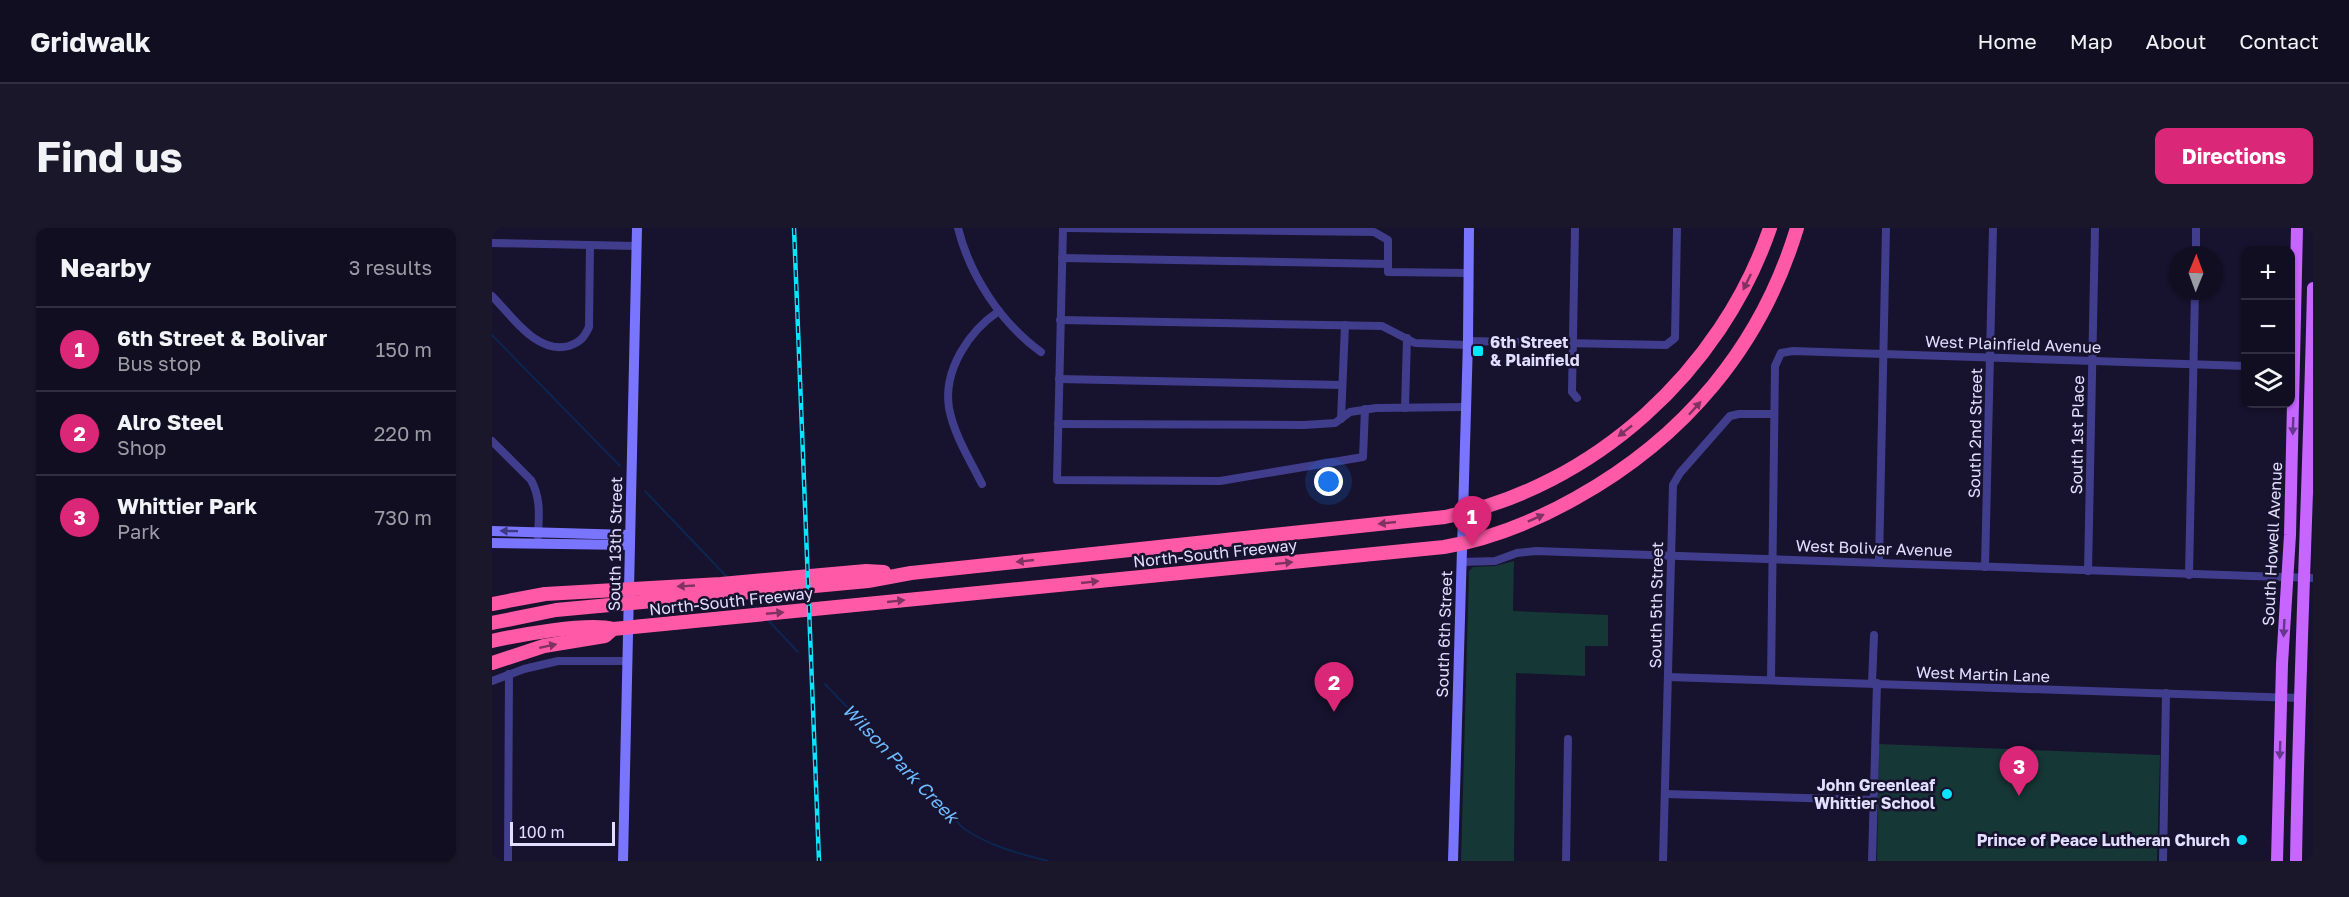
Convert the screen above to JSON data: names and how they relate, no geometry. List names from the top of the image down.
{
  "streets": {
    "highway": ["North-South Freeway"],
    "main road": ["South Howell Avenue"],
    "street": [
      "West Plainfield Avenue",
      "South 2nd Street",
      "South 1st Place",
      "South 13th Street",
      "West Bolivar Avenue",
      "South 5th Street",
      "South 6th Street",
      "West Martin Lane"
    ]
  },
  "crossings": [
    ["West Plainfield Avenue", "South 2nd Street"],
    ["West Plainfield Avenue", "South 1st Place"],
    ["West Plainfield Avenue", "South 5th Street"],
    ["South 2nd Street", "West Bolivar Avenue"],
    ["South 1st Place", "West Bolivar Avenue"],
    ["South Howell Avenue", "West Bolivar Avenue"],
    ["South Howell Avenue", "West Martin Lane"],
    ["West Bolivar Avenue", "South 5th Street"],
    ["West Bolivar Avenue", "South 6th Street"],
    ["South 5th Street", "West Martin Lane"]
  ],
  "water": ["Wilson Park Creek"],
  "places": {
    "transit": ["6th Street & Plainfield"],
    "other": ["John Greenleaf Whittier School", "Prince of Peace Lutheran Church"]
  },
  "scale_bar": "100 m",
  "north": "top",
  "page": {
    "header": "Gridwalk",
    "nav": [
      "Home",
      "Map",
      "About",
      "Contact"
    ],
    "buttons": "Directions",
    "title": "Find us",
    "heading": ["Nearby", "3 results"],
    "map_buttons": ["+", "−"],
    "list": [
      {
        "mark": "1",
        "name": "6th Street & Bolivar",
        "note": "Bus stop",
        "value": "150 m"
      },
      {
        "mark": "2",
        "name": "Alro Steel",
        "note": "Shop",
        "value": "220 m"
      },
      {
        "mark": "3",
        "name": "Whittier Park",
        "note": "Park",
        "value": "730 m"
      }
    ],
    "pins": ["1", "2", "3"],
    "scale": "100 m"
  }
}
